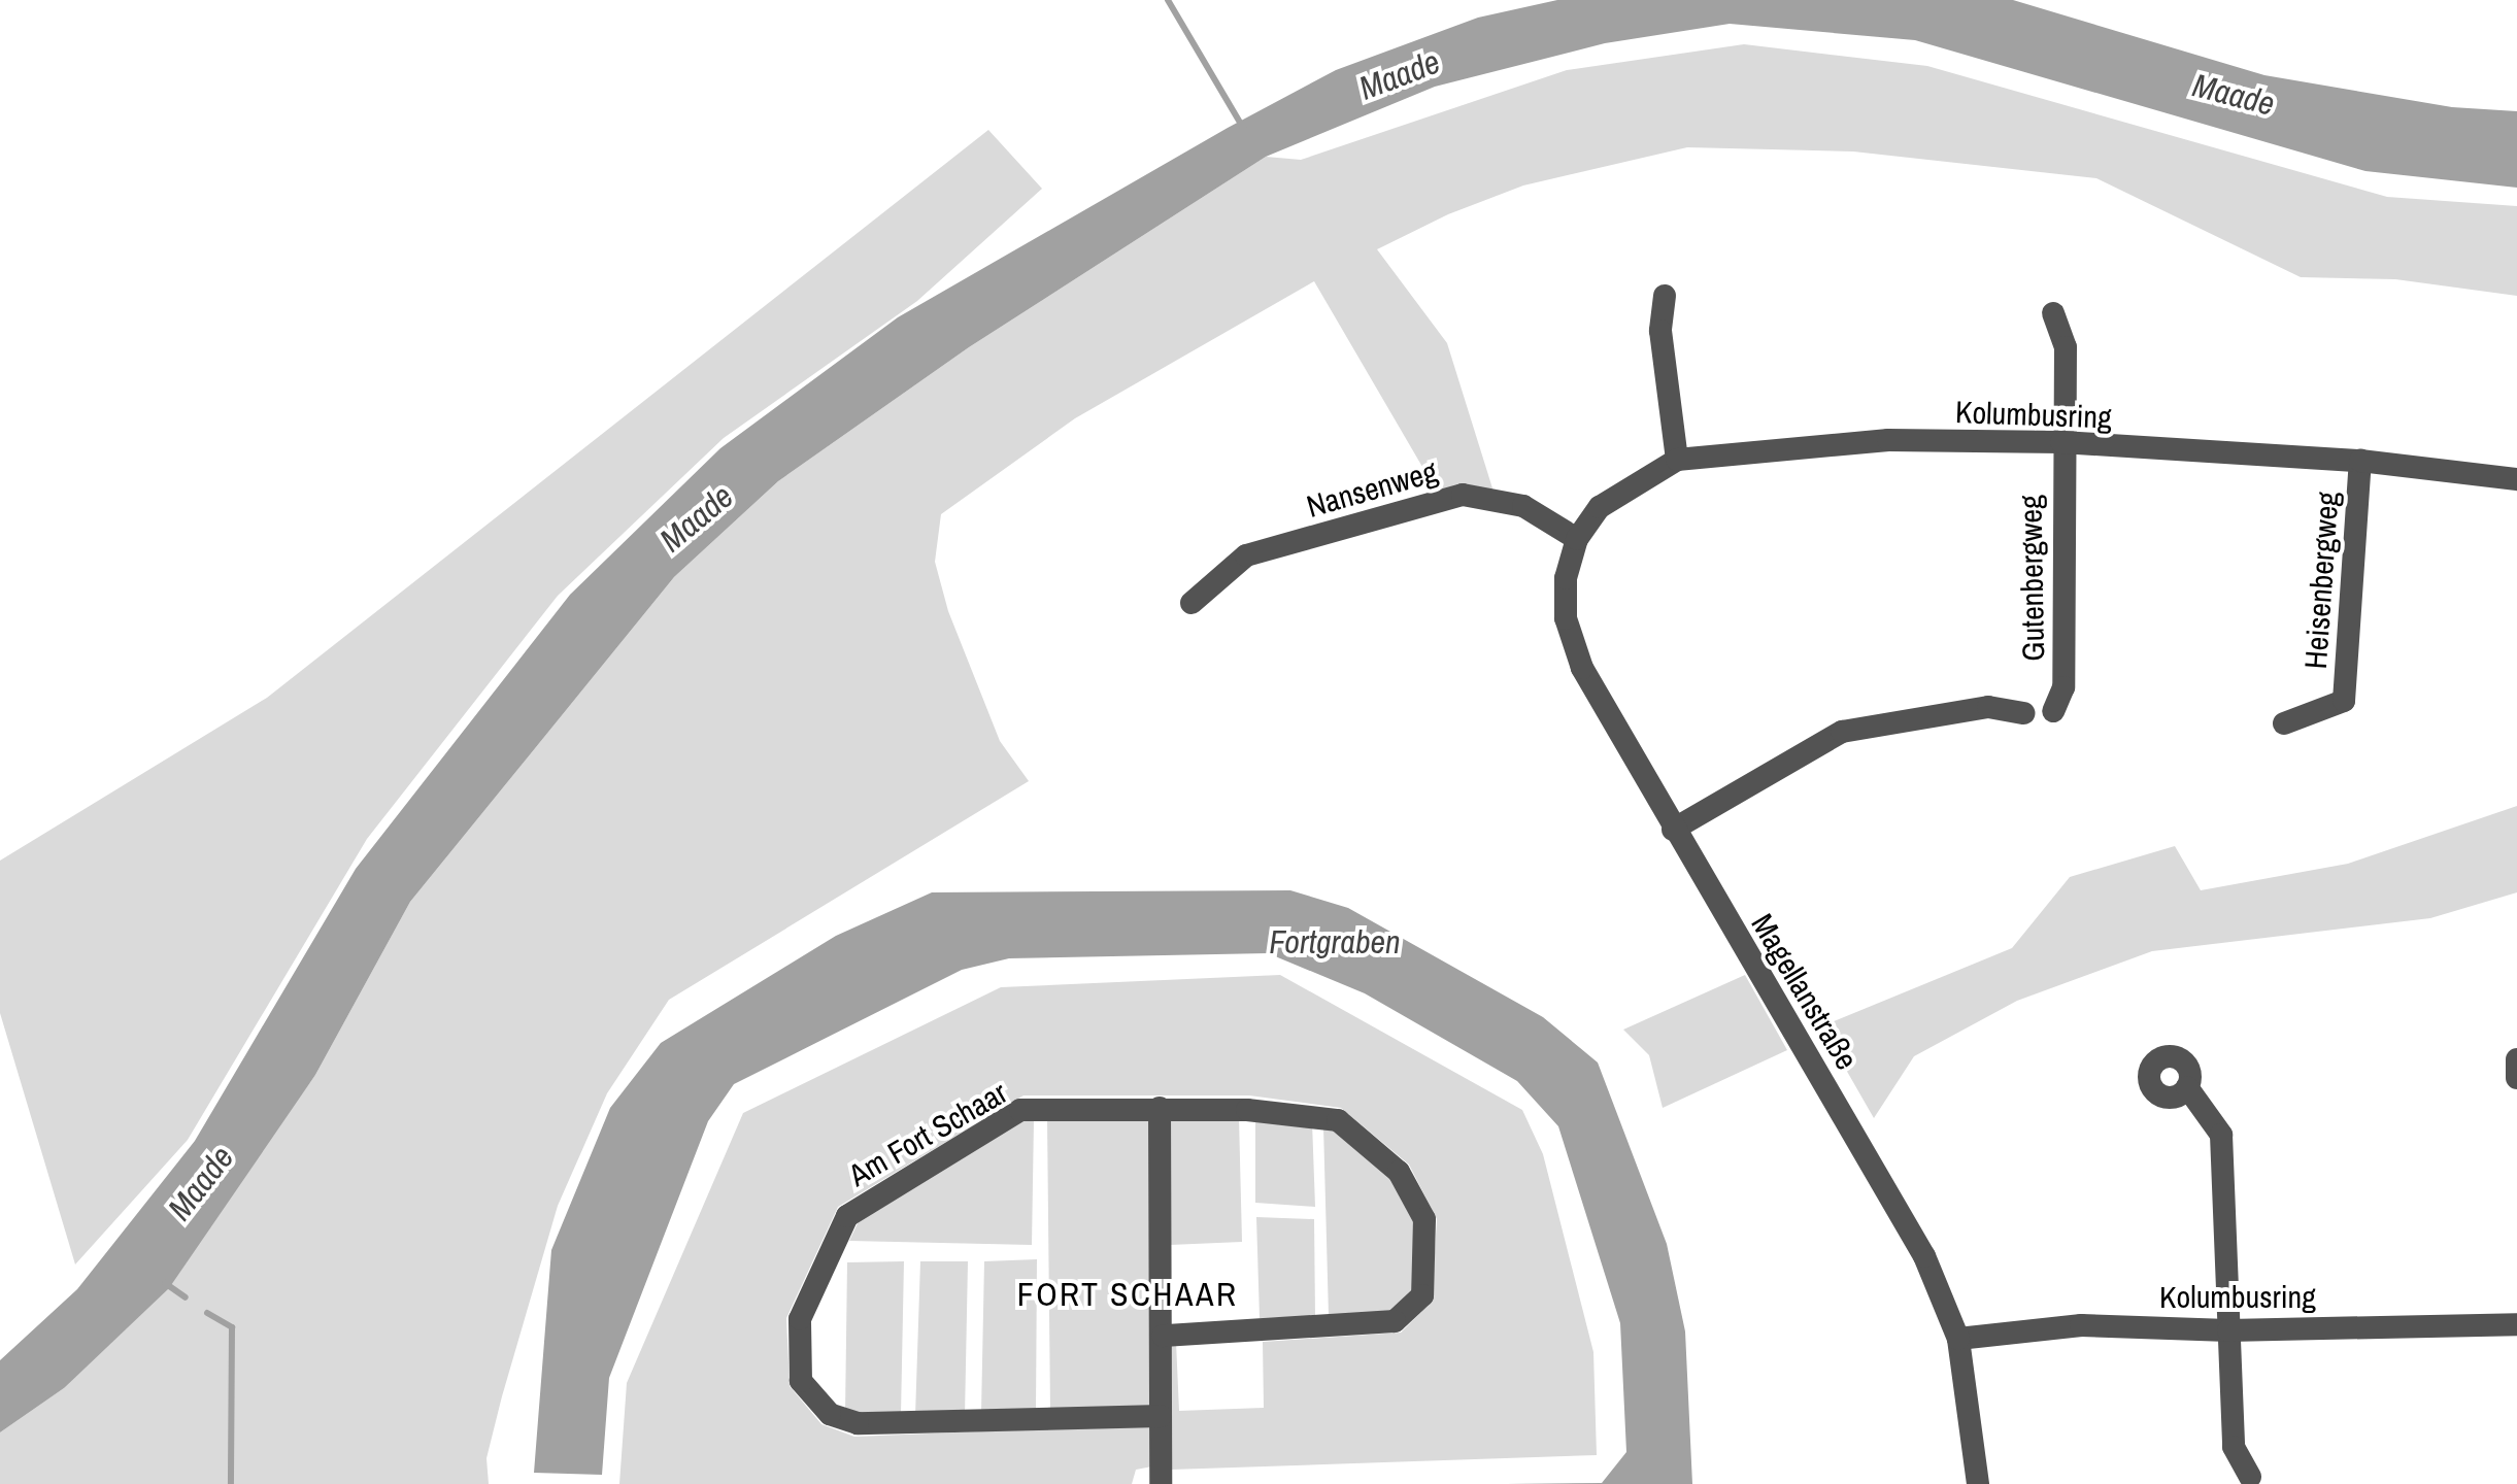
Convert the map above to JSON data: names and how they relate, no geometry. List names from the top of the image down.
{
  "streets": {
    "street": [
      "Kolumbusring",
      "Nansenweg",
      "Gutenbergweg",
      "Heisenbergweg",
      "Magellanstraße",
      "Am Fort Schaar"
    ]
  },
  "crossings": [
    ["Kolumbusring", "Nansenweg"],
    ["Kolumbusring", "Gutenbergweg"],
    ["Kolumbusring", "Heisenbergweg"],
    ["Kolumbusring", "Magellanstraße"],
    ["Nansenweg", "Magellanstraße"]
  ],
  "districts": ["FORT SCHAAR"],
  "water": ["Maade", "Fortgraben"]
}
